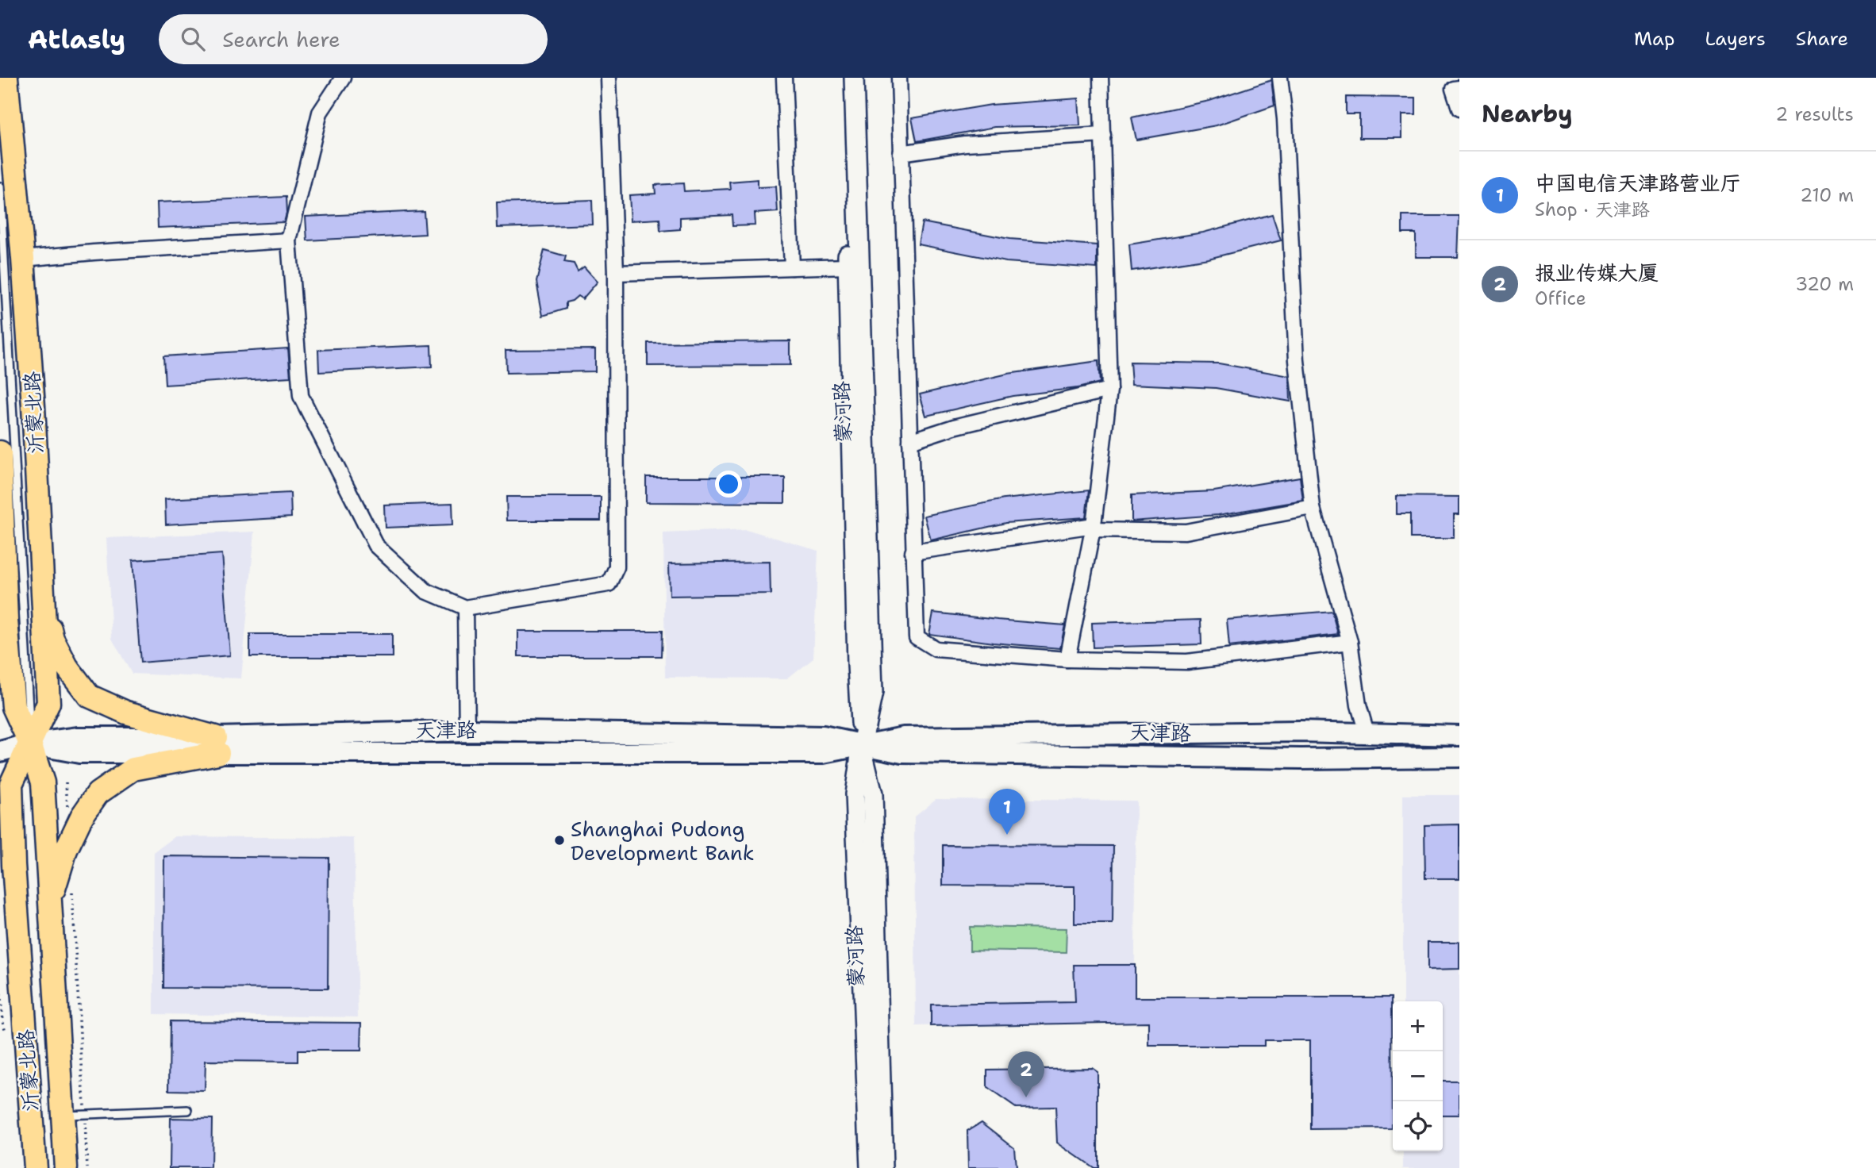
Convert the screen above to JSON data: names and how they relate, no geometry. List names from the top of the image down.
{
  "streets": {
    "main road": ["沂蒙北路", "天津路"],
    "street": ["蒙河路"]
  },
  "crossings": [
    ["蒙河路", "天津路"],
    ["沂蒙北路", "天津路"]
  ],
  "places": ["Shanghai Pudong Development Bank"],
  "page": {
    "header": "Atlasly",
    "search": "Search here",
    "nav": ["Map", "Layers", "Share"],
    "heading": ["Nearby", "2 results"],
    "list": [
      {
        "mark": "1",
        "name": "中国电信天津路营业厅",
        "note": "Shop · 天津路",
        "value": "210 m"
      },
      {
        "mark": "2",
        "name": "报业传媒大厦",
        "note": "Office",
        "value": "320 m"
      }
    ],
    "pins": ["1", "2"],
    "map_buttons": ["+", "−"]
  }
}
